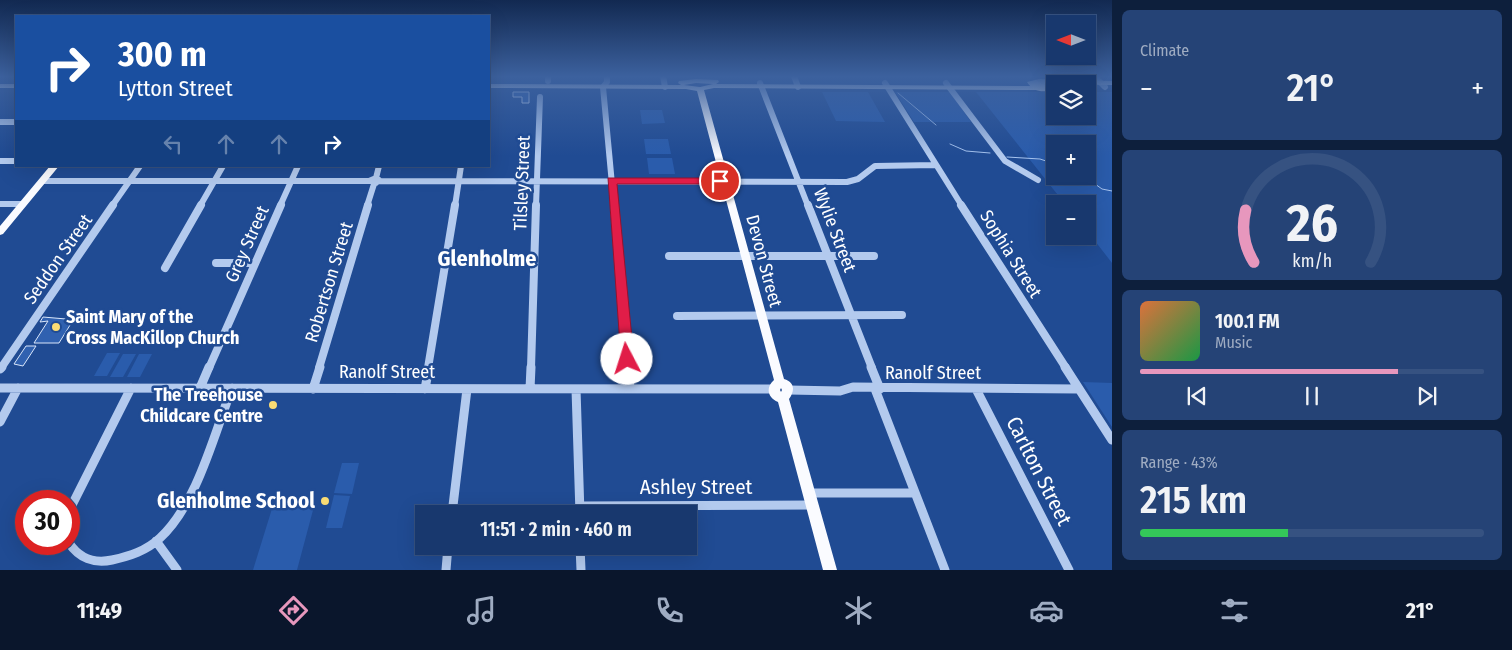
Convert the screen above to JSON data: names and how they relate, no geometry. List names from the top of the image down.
{
  "streets": {
    "main road": ["Devon Street"],
    "street": [
      "Tilsley Street",
      "Wylie Street",
      "Grey Street",
      "Sophia Street",
      "Seddon Street",
      "Robertson Street",
      "Ranolf Street",
      "Carlton Street",
      "Ashley Street"
    ]
  },
  "crossings": [
    ["Tilsley Street", "Ranolf Street"],
    ["Wylie Street", "Ranolf Street"],
    ["Wylie Street", "Ashley Street"],
    ["Grey Street", "Ranolf Street"],
    ["Sophia Street", "Ranolf Street"],
    ["Devon Street", "Ranolf Street"],
    ["Devon Street", "Ashley Street"],
    ["Robertson Street", "Ranolf Street"],
    ["Ranolf Street", "Carlton Street"]
  ],
  "districts": ["Glenholme"],
  "places": ["Saint Mary of the Cross MacKillop Church", "The Treehouse Childcare Centre", "Glenholme School"],
  "north": "left",
  "page": {
    "tile": [
      "Climate",
      ["Range · 43%", "215 km"]
    ],
    "map_buttons": ["+", "−"],
    "turn": ["300 m", "Lytton Street"],
    "heat": ["−", "21°", "+"],
    "song": ["100.1 FM", "Music"],
    "limit": "30",
    "trip": "11:51 · 2 min · 460 m",
    "tabs": ["11:49", "21°"],
    "gauge": ["26", "km/h"]
  }
}
